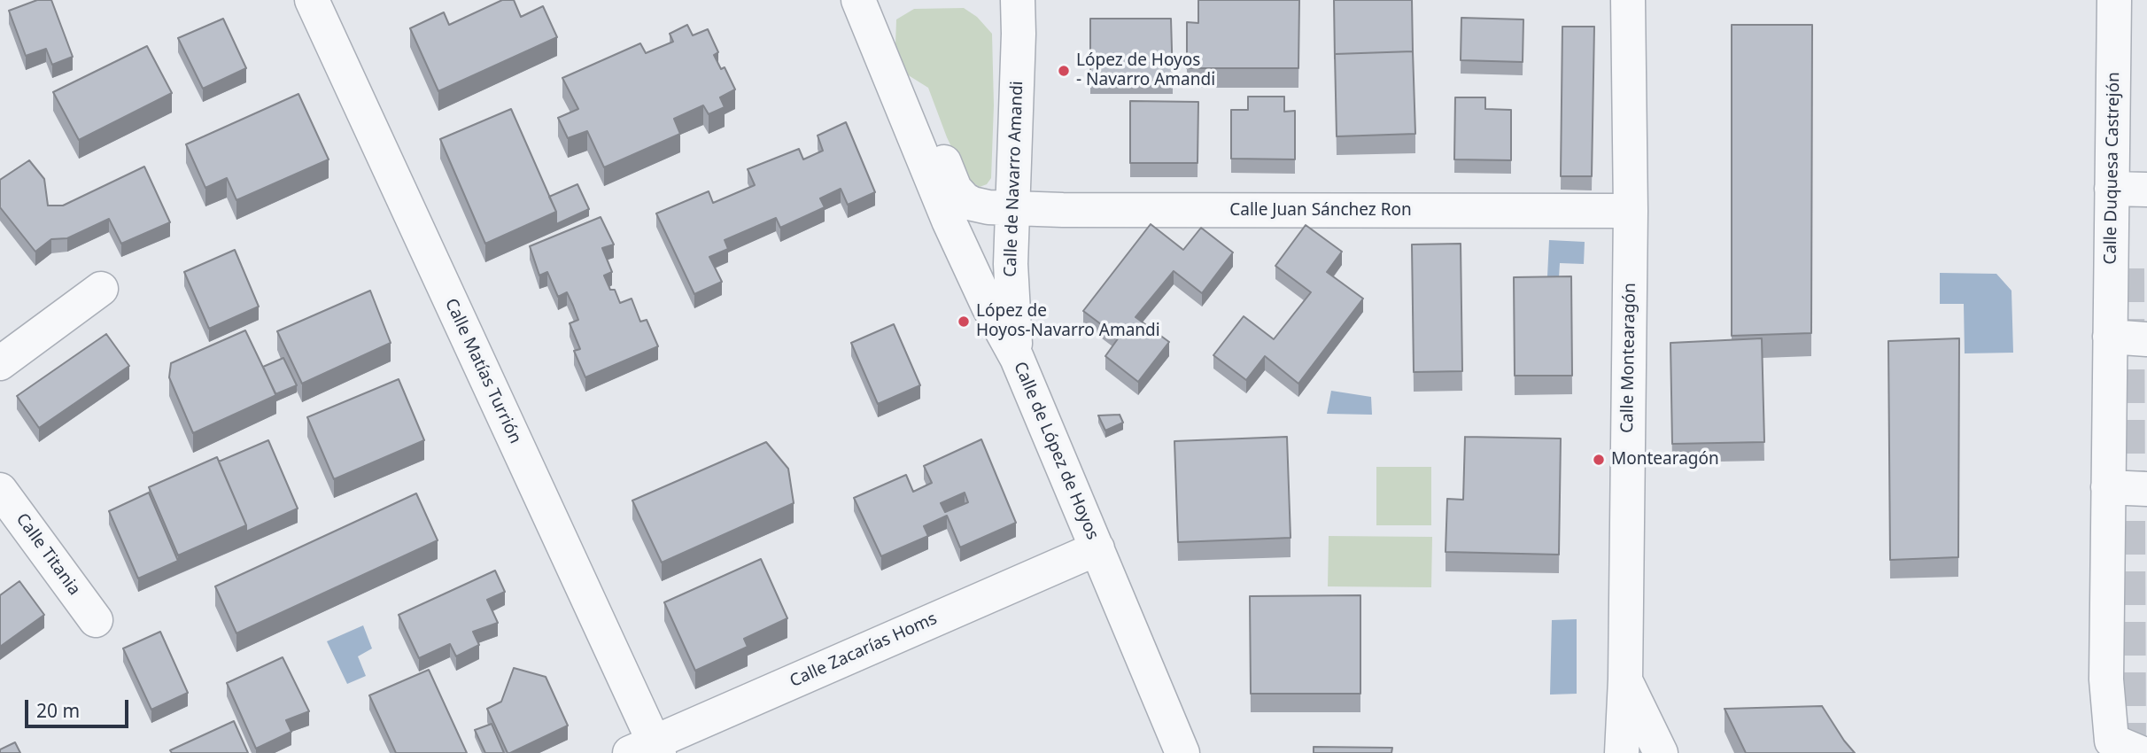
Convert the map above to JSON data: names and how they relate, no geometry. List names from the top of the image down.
{
  "streets": {
    "street": [
      "Calle Duquesa Castrejón",
      "Calle de Navarro Amandi",
      "Calle Juan Sánchez Ron",
      "Calle Montearagón",
      "Calle Matías Turrión",
      "Calle de López de Hoyos",
      "Calle Titania",
      "Calle Zacarías Homs"
    ]
  },
  "crossings": [
    ["Calle de Navarro Amandi", "Calle Juan Sánchez Ron"],
    ["Calle de Navarro Amandi", "Calle de López de Hoyos"],
    ["Calle Juan Sánchez Ron", "Calle Montearagón"],
    ["Calle Juan Sánchez Ron", "Calle de López de Hoyos"],
    ["Calle Matías Turrión", "Calle Zacarías Homs"],
    ["Calle de López de Hoyos", "Calle Zacarías Homs"]
  ],
  "places": ["López de Hoyos - Navarro Amandi", "López de Hoyos-Navarro Amandi", "Montearagón"],
  "scale_bar": "20 m"
}
